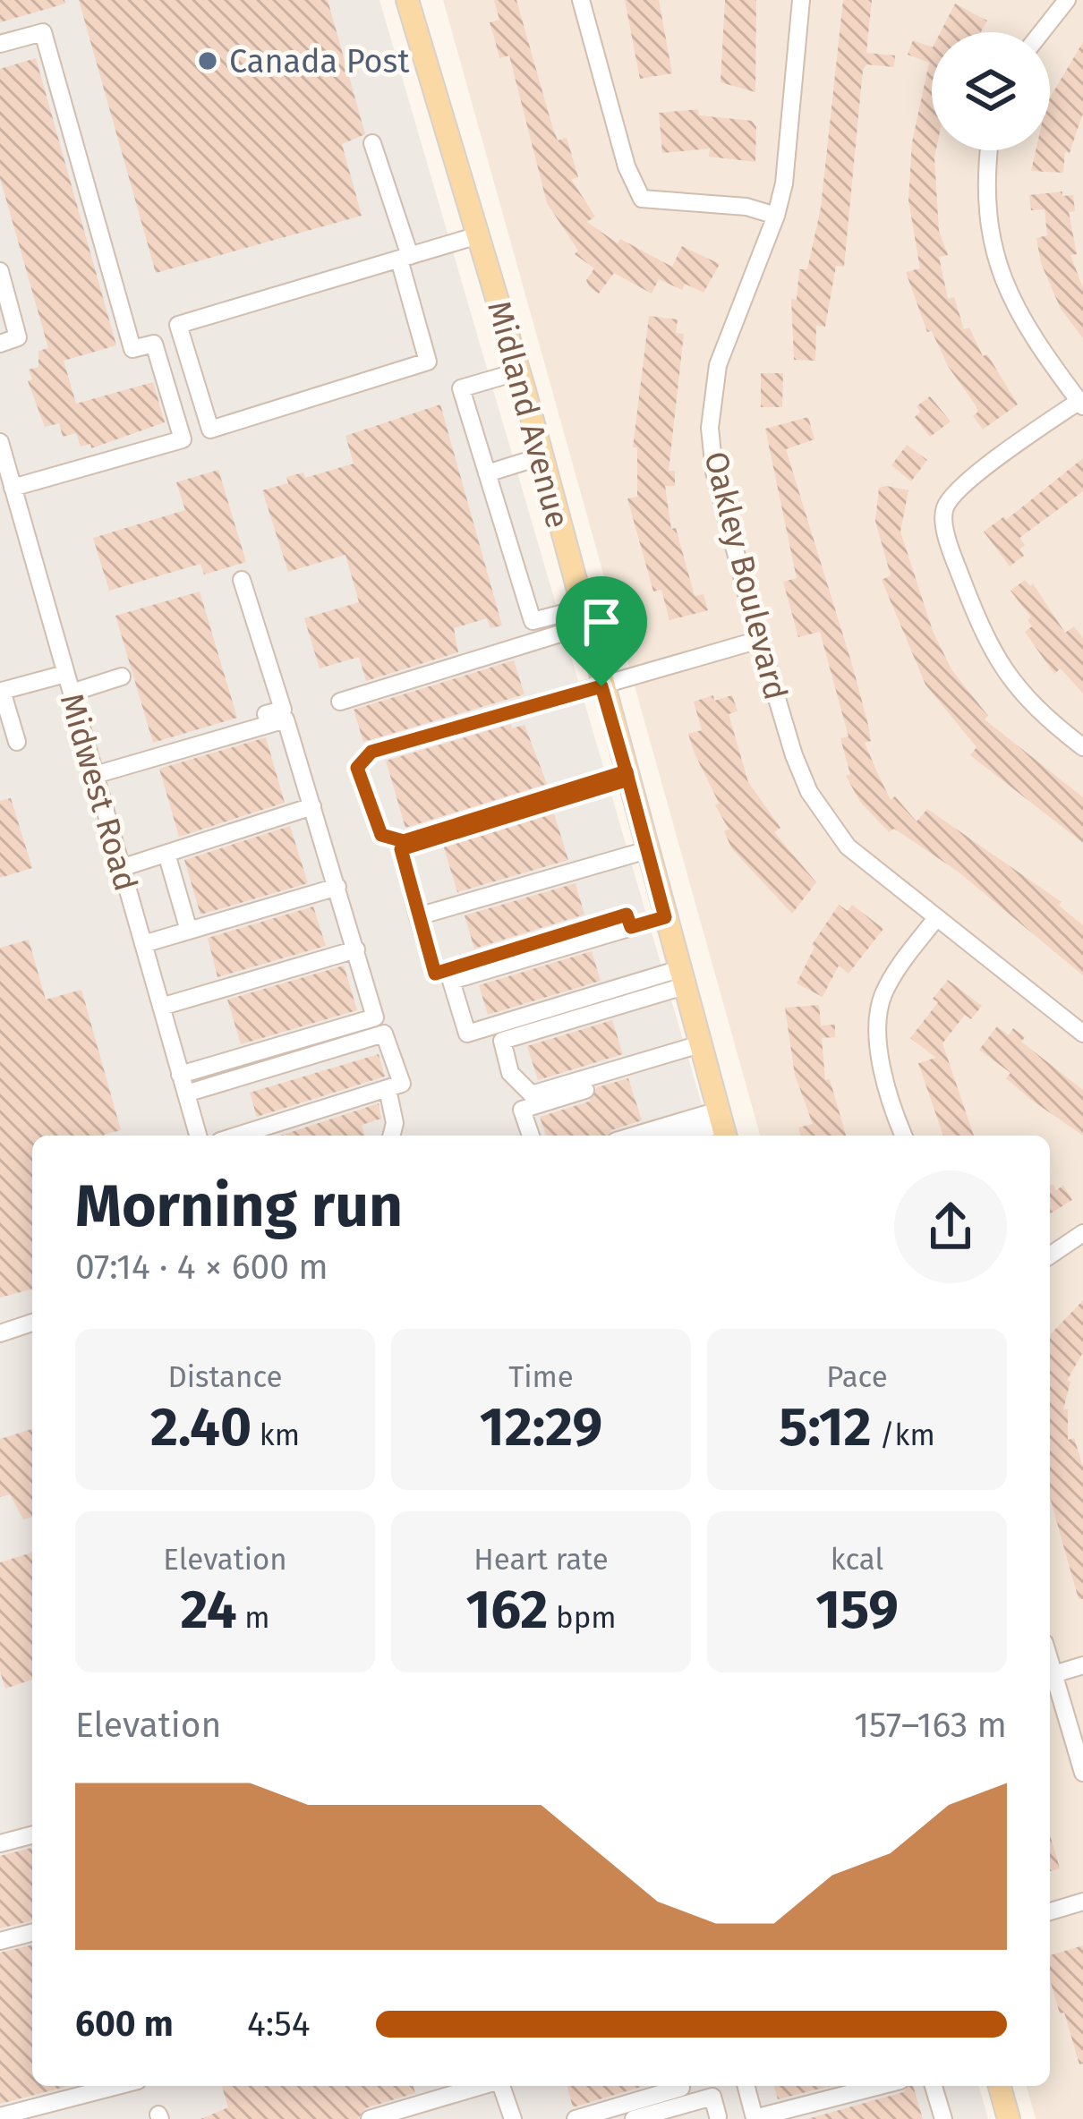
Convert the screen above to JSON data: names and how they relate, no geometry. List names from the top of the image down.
{
  "streets": {
    "main road": ["Midland Avenue"],
    "street": ["Oakley Boulevard", "Midwest Road"]
  },
  "places": ["Canada Post"],
  "page": {
    "heading": ["Morning run", "07:14 · 4 × 600 m"],
    "stats": [
      ["Distance", "2.40 km"],
      ["Time", "12:29"],
      ["Pace", "5:12 /km"],
      ["Elevation", "24 m"],
      ["Heart rate", "162 bpm"],
      ["kcal", "159"]
    ],
    "chart": ["Elevation", "157–163 m"],
    "list": [
      {
        "name": "600 m",
        "note": "4:54"
      }
    ]
  }
}
